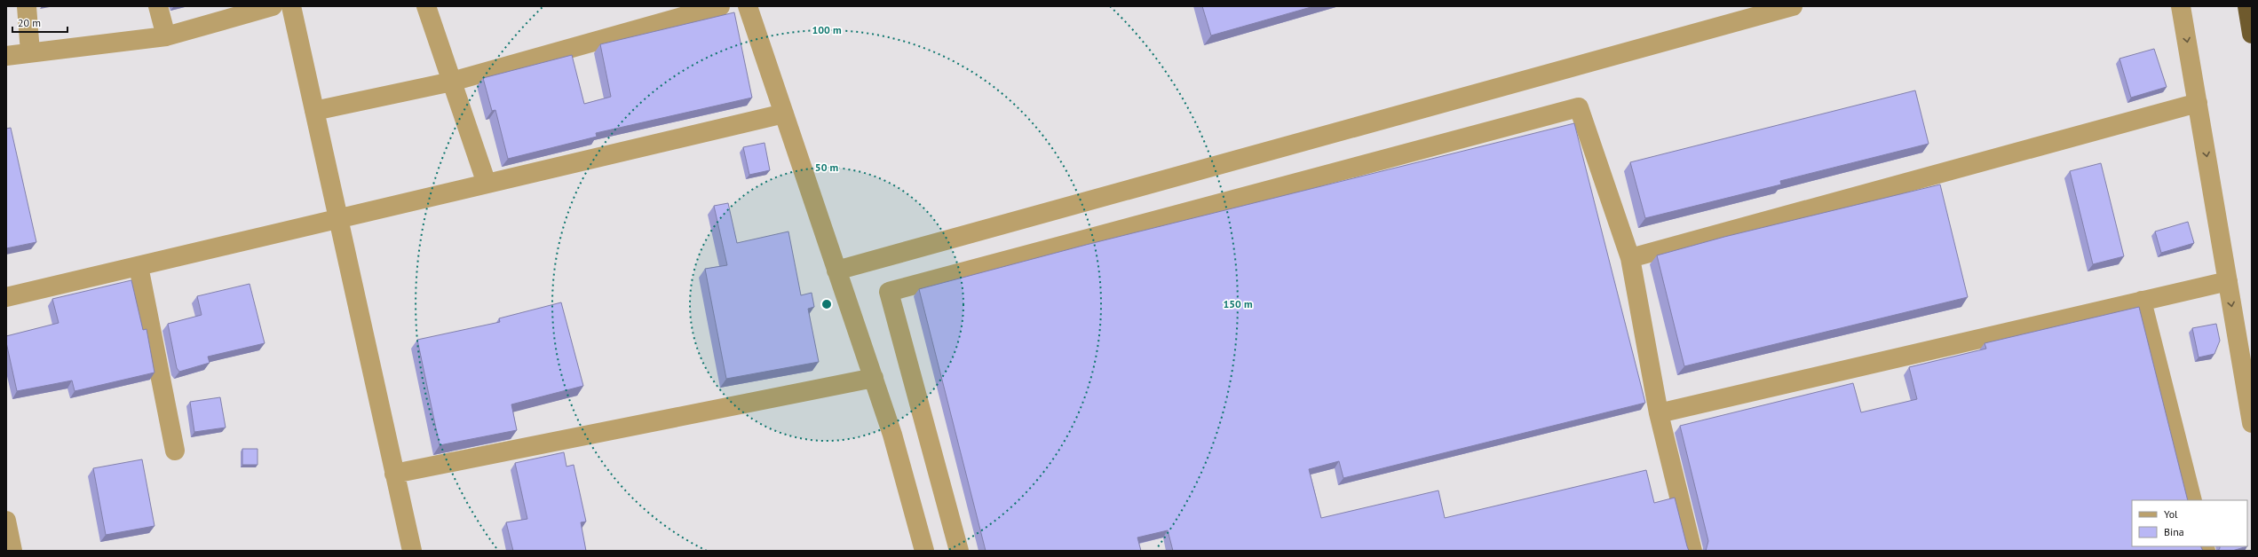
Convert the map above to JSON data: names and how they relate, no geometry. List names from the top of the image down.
{
  "legend": ["Yol", "Bina"],
  "scale_bar": "20 m",
  "rings": ["100 m", "50 m", "150 m"]
}
